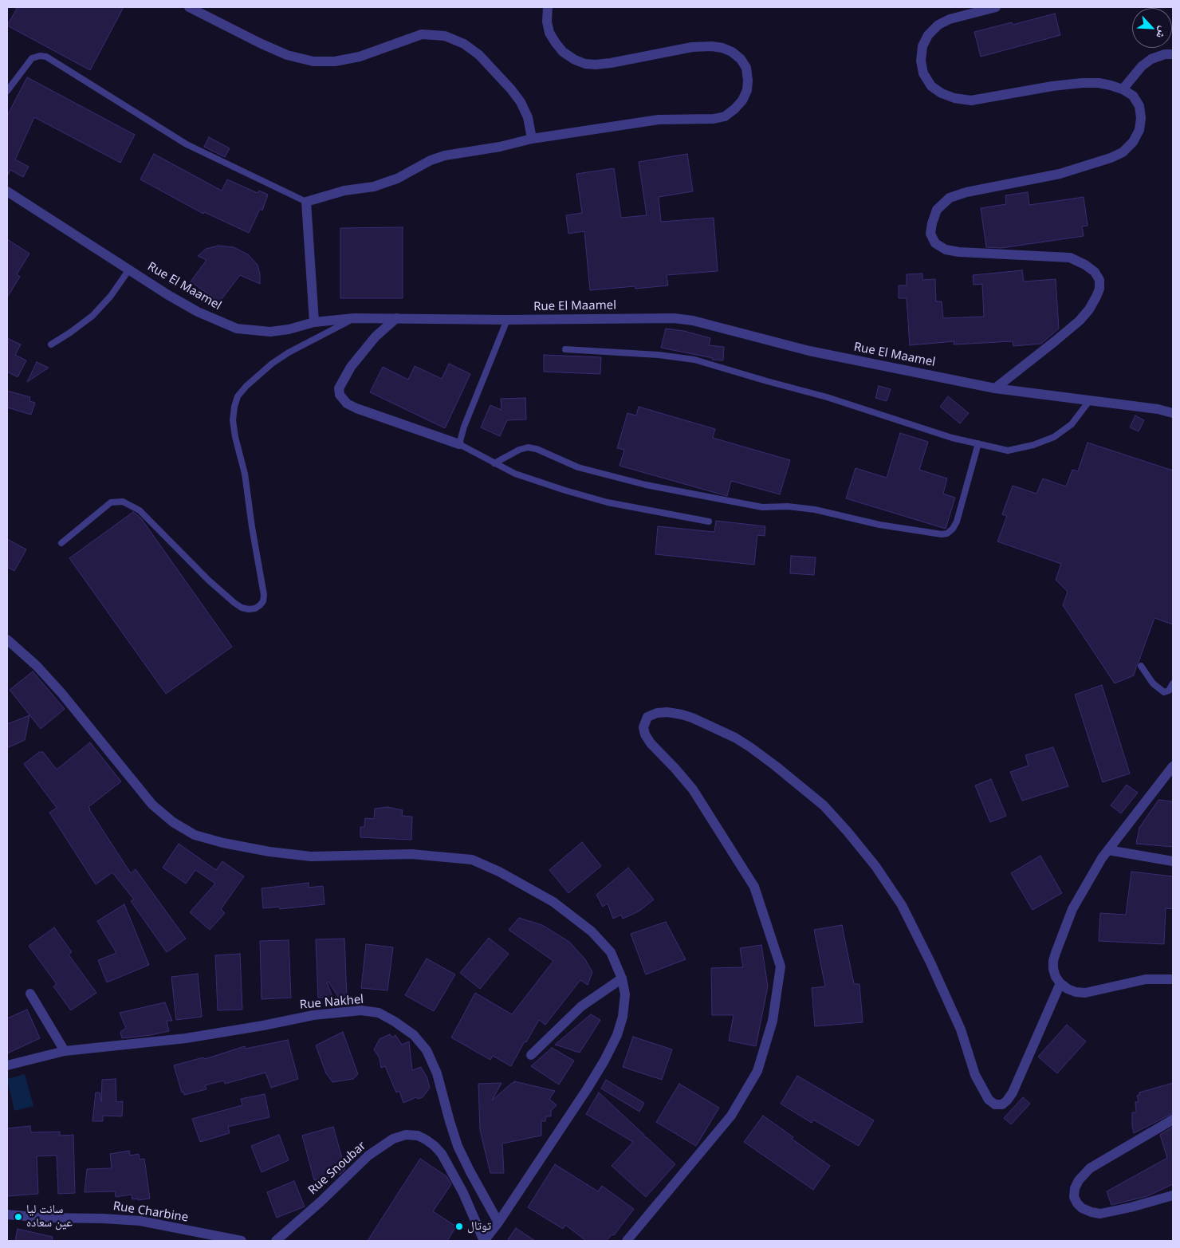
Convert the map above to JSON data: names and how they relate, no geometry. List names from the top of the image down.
{
  "streets": {
    "street": [
      "Rue El Maamel",
      "Rue Nakhel",
      "Rue Snoubar",
      "Rue Charbine"
    ]
  },
  "places": ["سانت ليا عين سعاده", "توتال"],
  "north": "bottom right"
}
